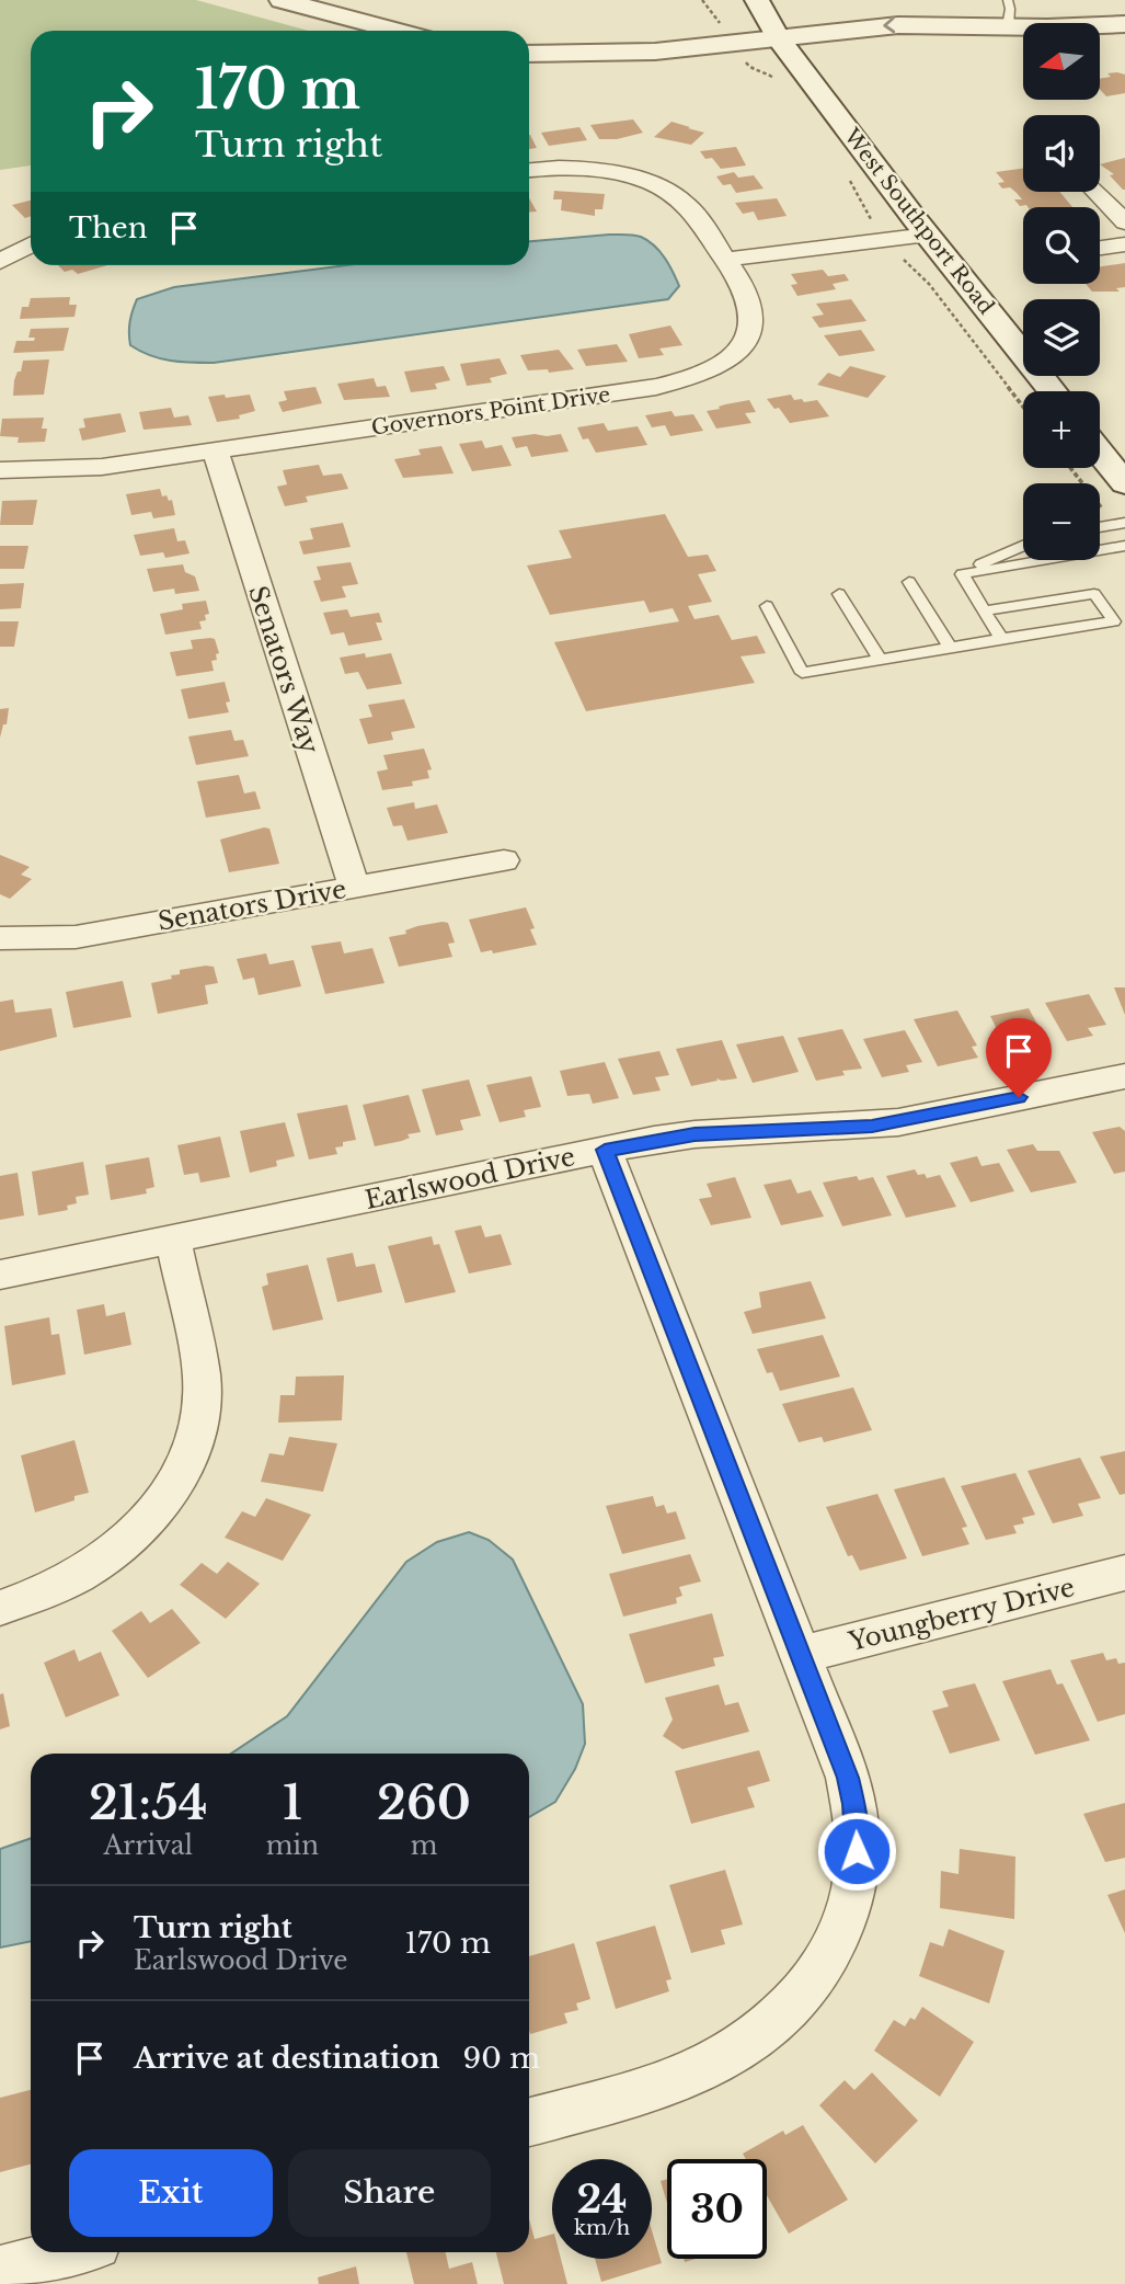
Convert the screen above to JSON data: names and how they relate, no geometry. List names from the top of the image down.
{
  "streets": {
    "street": [
      "West Southport Road",
      "Governors Point Drive",
      "Senators Way",
      "Senators Drive",
      "Earlswood Drive",
      "Youngberry Drive"
    ]
  },
  "crossings": [
    ["Governors Point Drive", "Senators Way"],
    ["Senators Way", "Senators Drive"]
  ],
  "north": "left",
  "page": {
    "map_buttons": ["+", "−"],
    "turn": ["170 m", "Turn right"],
    "then": "Then",
    "eta": [
      "21:54",
      "Arrival",
      "1",
      "min",
      "260",
      "m"
    ],
    "list": [
      {
        "name": "Turn right",
        "note": "Earlswood Drive",
        "value": "170 m"
      },
      {
        "name": "Arrive at destination",
        "value": "90 m"
      }
    ],
    "buttons": ["Exit", "Share"],
    "speed": "24 km/h",
    "limit": "30"
  }
}
